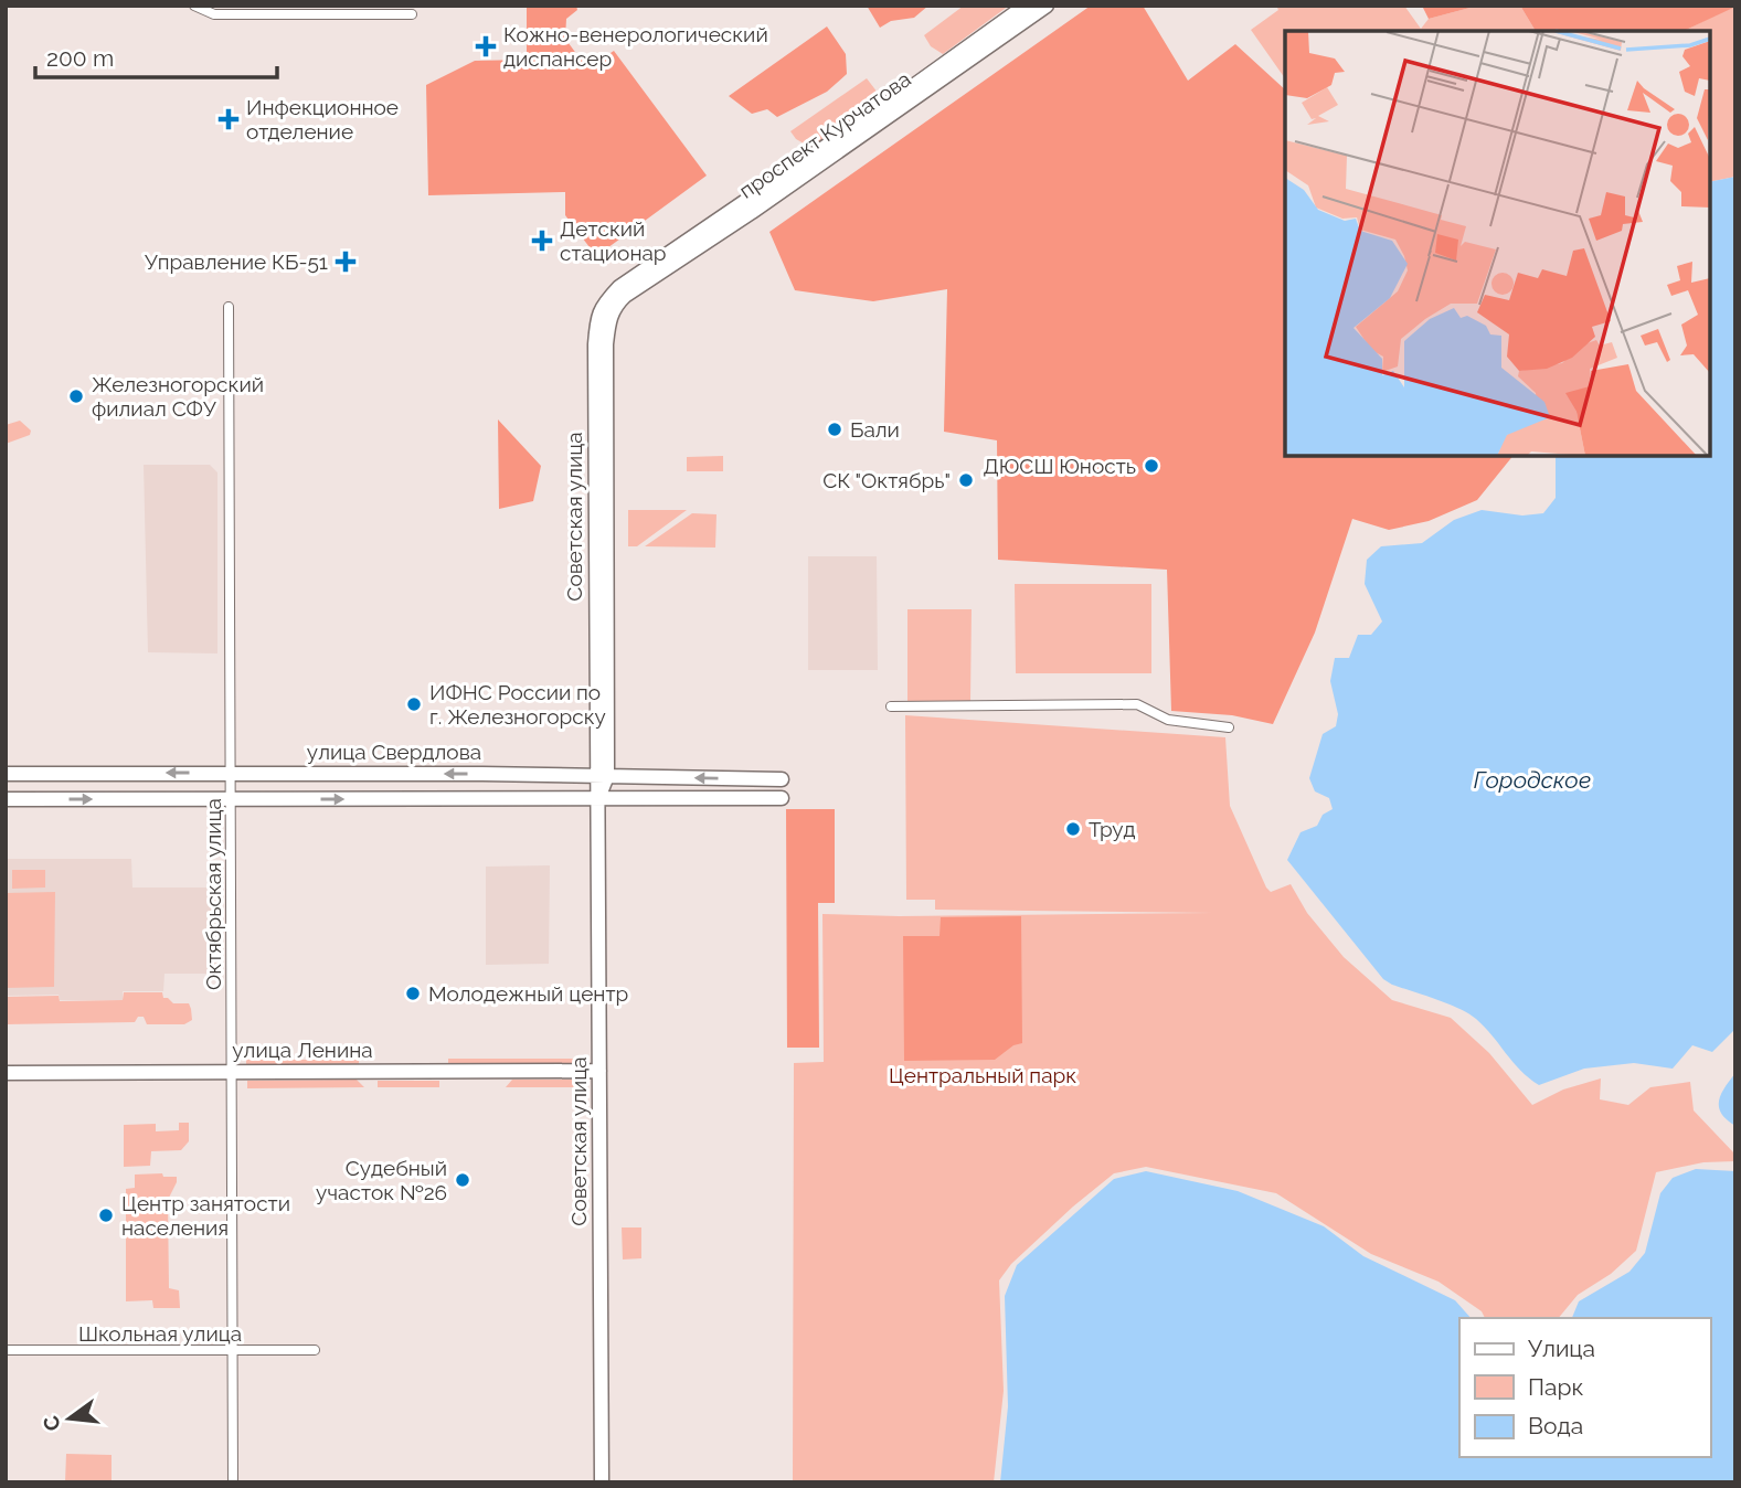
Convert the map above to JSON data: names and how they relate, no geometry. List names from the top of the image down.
{
  "streets": {
    "main road": [
      "проспект Курчатова",
      "Советская улица",
      "улица Свердлова",
      "улица Ленина"
    ],
    "street": ["Октябрьская улица", "Школьная улица"]
  },
  "crossings": [
    ["проспект Курчатова", "Советская улица"],
    ["Советская улица", "улица Свердлова"],
    ["Советская улица", "улица Ленина"],
    ["улица Свердлова", "Октябрьская улица"],
    ["Октябрьская улица", "улица Ленина"],
    ["Октябрьская улица", "Школьная улица"]
  ],
  "water": ["Городское"],
  "parks": ["Центральный парк"],
  "places": {
    "health": [
      "Кожно-венерологический диспансер",
      "Инфекционное отделение",
      "Детский стационар",
      "Управление КБ-51"
    ],
    "other": [
      "Железногорский филиал СФУ",
      "Бали",
      "ДЮСШ Юность",
      "СК \"Октябрь\"",
      "ИФНС России по г. Железногорску",
      "Труд",
      "Молодежный центр",
      "Судебный участок №26",
      "Центр занятости населения"
    ]
  },
  "legend": ["Улица", "Парк", "Вода"],
  "scale_bar": "200 m",
  "north": "left"
}
